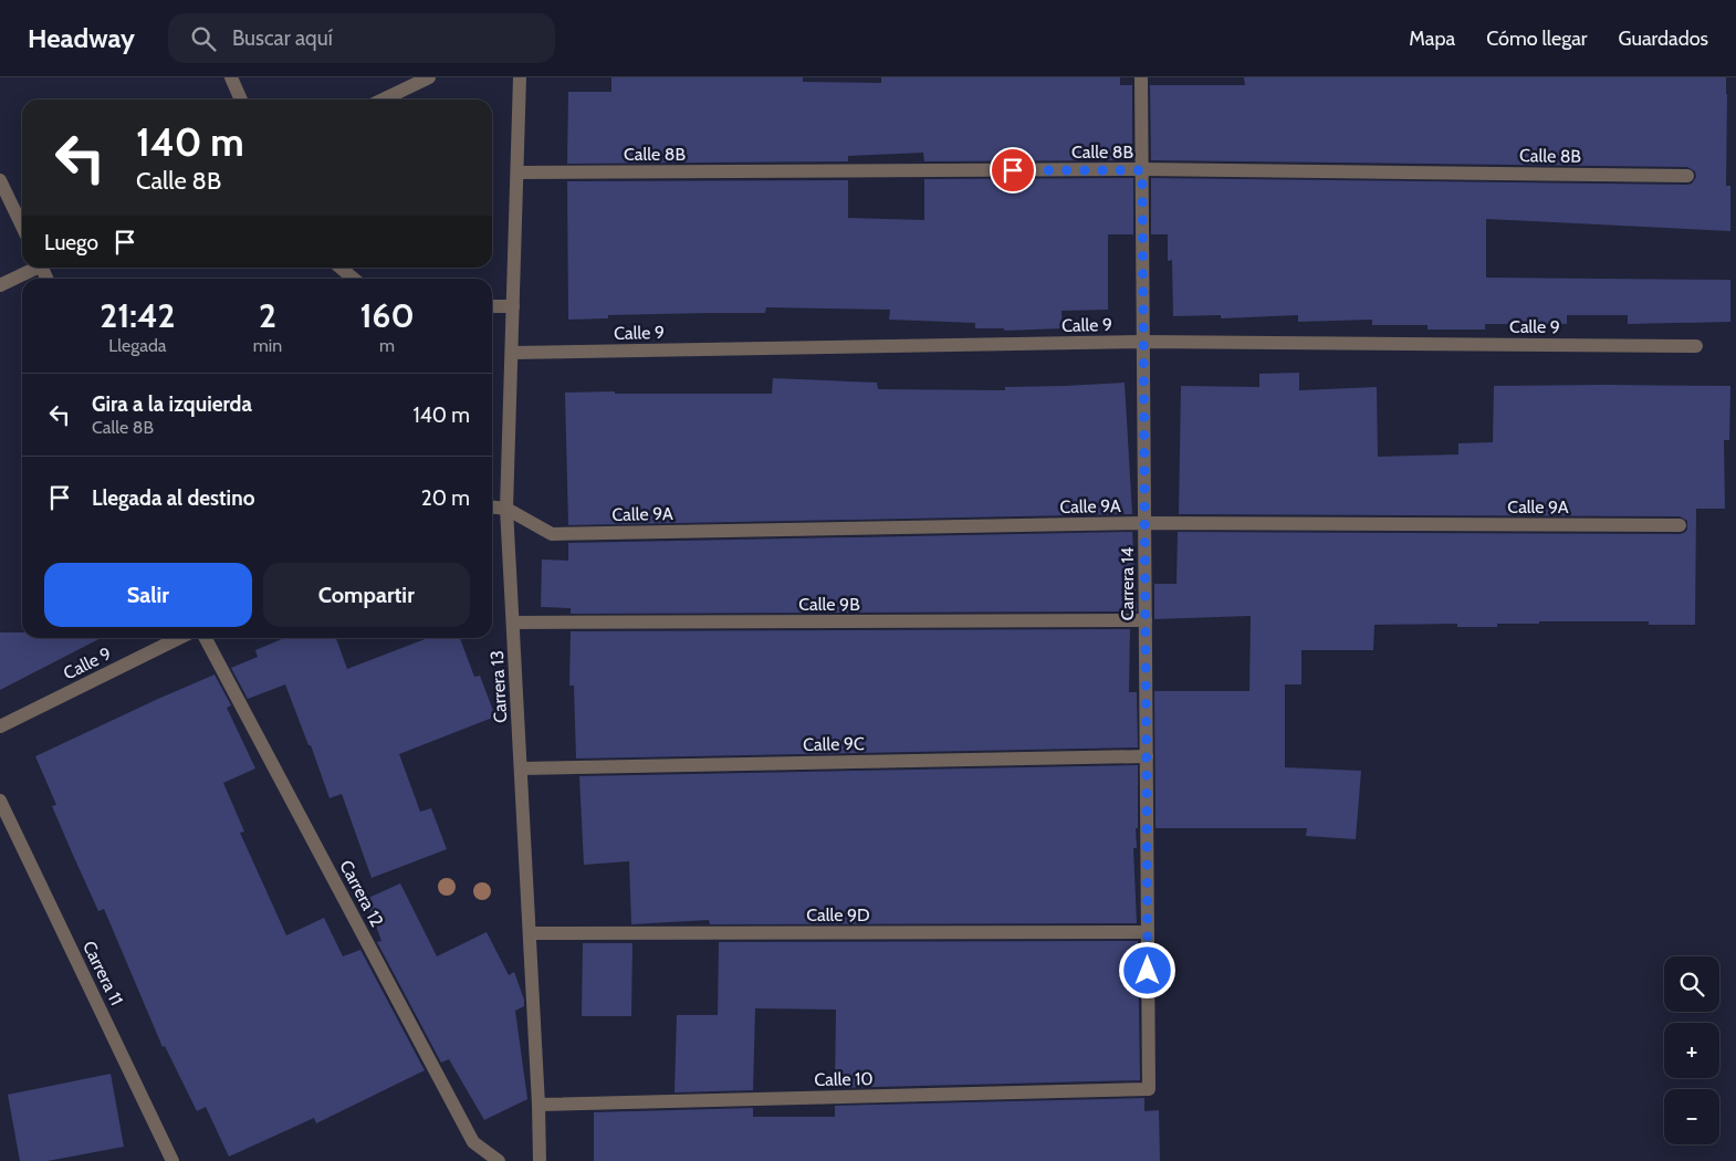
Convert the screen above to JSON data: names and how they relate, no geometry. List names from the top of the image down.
{
  "streets": {
    "street": [
      "Calle 8B",
      "Calle 9",
      "Calle 9A",
      "Carrera 14",
      "Calle 9B",
      "Carrera 13",
      "Calle 9C",
      "Carrera 12",
      "Calle 9D",
      "Carrera 11",
      "Calle 10"
    ]
  },
  "crossings": [
    ["Calle 8B", "Carrera 14"],
    ["Calle 8B", "Carrera 13"],
    ["Calle 9", "Carrera 14"],
    ["Calle 9", "Carrera 13"],
    ["Calle 9A", "Carrera 14"],
    ["Calle 9A", "Carrera 13"],
    ["Carrera 14", "Calle 9B"],
    ["Carrera 14", "Calle 9C"],
    ["Carrera 14", "Calle 9D"],
    ["Carrera 14", "Calle 10"],
    ["Calle 9B", "Carrera 13"],
    ["Carrera 13", "Calle 9C"],
    ["Carrera 13", "Calle 9D"],
    ["Carrera 13", "Calle 10"]
  ],
  "page": {
    "header": "Headway",
    "search": "Buscar aquí",
    "nav": ["Mapa", "Cómo llegar", "Guardados"],
    "turn": ["140 m", "Calle 8B"],
    "then": "Luego",
    "eta": [
      "21:42",
      "Llegada",
      "2",
      "min",
      "160",
      "m"
    ],
    "list": [
      {
        "name": "Gira a la izquierda",
        "note": "Calle 8B",
        "value": "140 m"
      },
      {
        "name": "Llegada al destino",
        "value": "20 m"
      }
    ],
    "buttons": ["Salir", "Compartir"],
    "map_buttons": ["+", "−"]
  }
}
